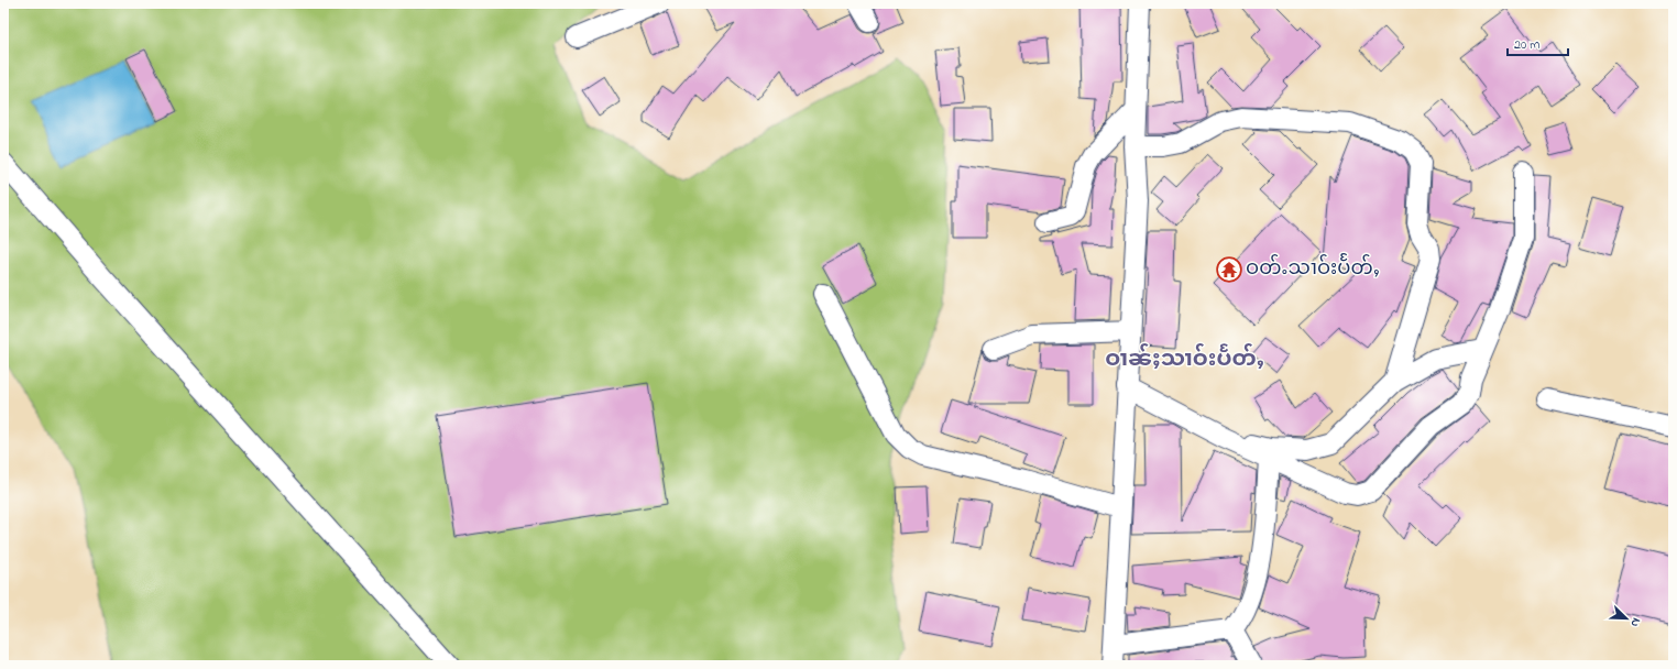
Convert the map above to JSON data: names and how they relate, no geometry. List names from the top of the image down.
{
  "districts": ["ဝၢၼ်ႈသၢဝ်းပႅတ်ႇ"],
  "places": {
    "temple": ["ဝတ်ႉသၢဝ်းပႅတ်ႇ"]
  },
  "scale_bar": "20 m",
  "north": "bottom right"
}
